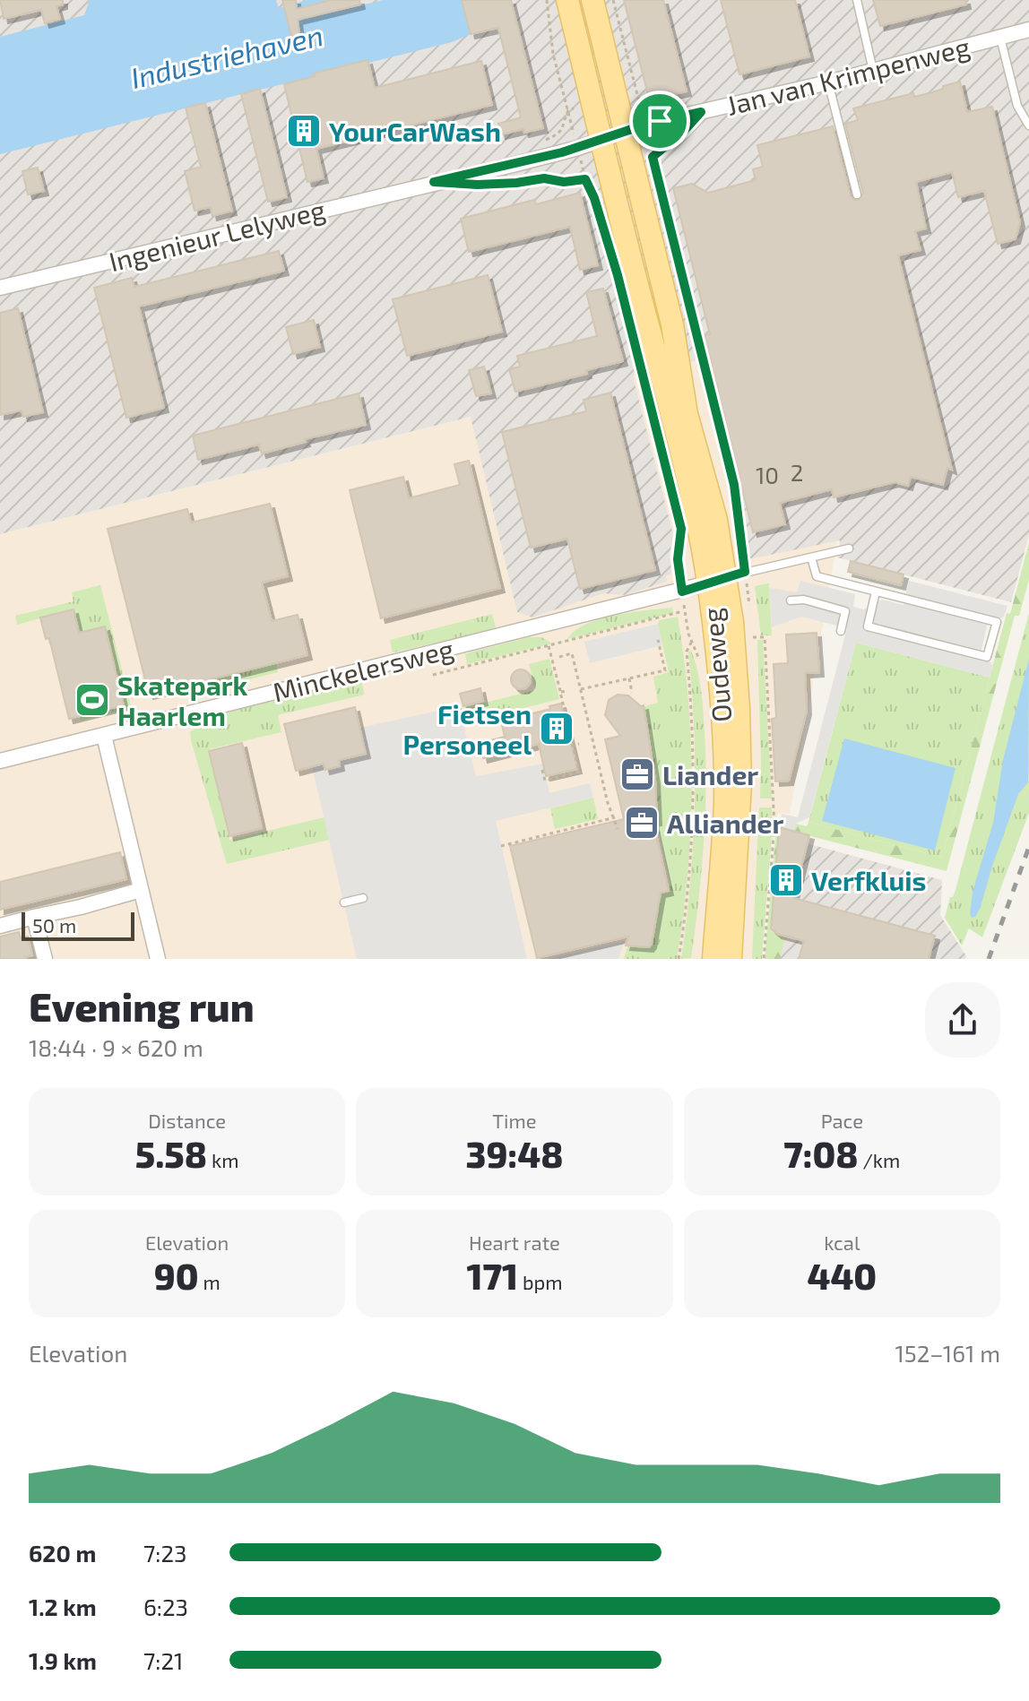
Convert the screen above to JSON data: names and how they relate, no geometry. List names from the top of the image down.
{
  "streets": {
    "main road": ["Oudeweg"],
    "street": ["Jan van Krimpenweg", "Ingenieur Lelyweg", "Minckelersweg"]
  },
  "crossings": [
    ["Jan van Krimpenweg", "Ingenieur Lelyweg"],
    ["Jan van Krimpenweg", "Oudeweg"],
    ["Ingenieur Lelyweg", "Oudeweg"],
    ["Oudeweg", "Minckelersweg"]
  ],
  "water": ["Industriehaven"],
  "places": {
    "building": ["YourCarWash", "Fietsen Personeel", "Verfkluis"],
    "sports": ["Skatepark Haarlem"],
    "office": ["Liander", "Alliander"]
  },
  "house_numbers": ["2", "10"],
  "scale_bar": "50 m",
  "page": {
    "scale": "50 m",
    "heading": ["Evening run", "18:44 · 9 × 620 m"],
    "stats": [
      ["Distance", "5.58 km"],
      ["Time", "39:48"],
      ["Pace", "7:08 /km"],
      ["Elevation", "90 m"],
      ["Heart rate", "171 bpm"],
      ["kcal", "440"]
    ],
    "chart": ["Elevation", "152–161 m"],
    "list": [
      {
        "name": "620 m",
        "note": "7:23"
      },
      {
        "name": "1.2 km",
        "note": "6:23"
      },
      {
        "name": "1.9 km",
        "note": "7:21"
      }
    ]
  }
}
